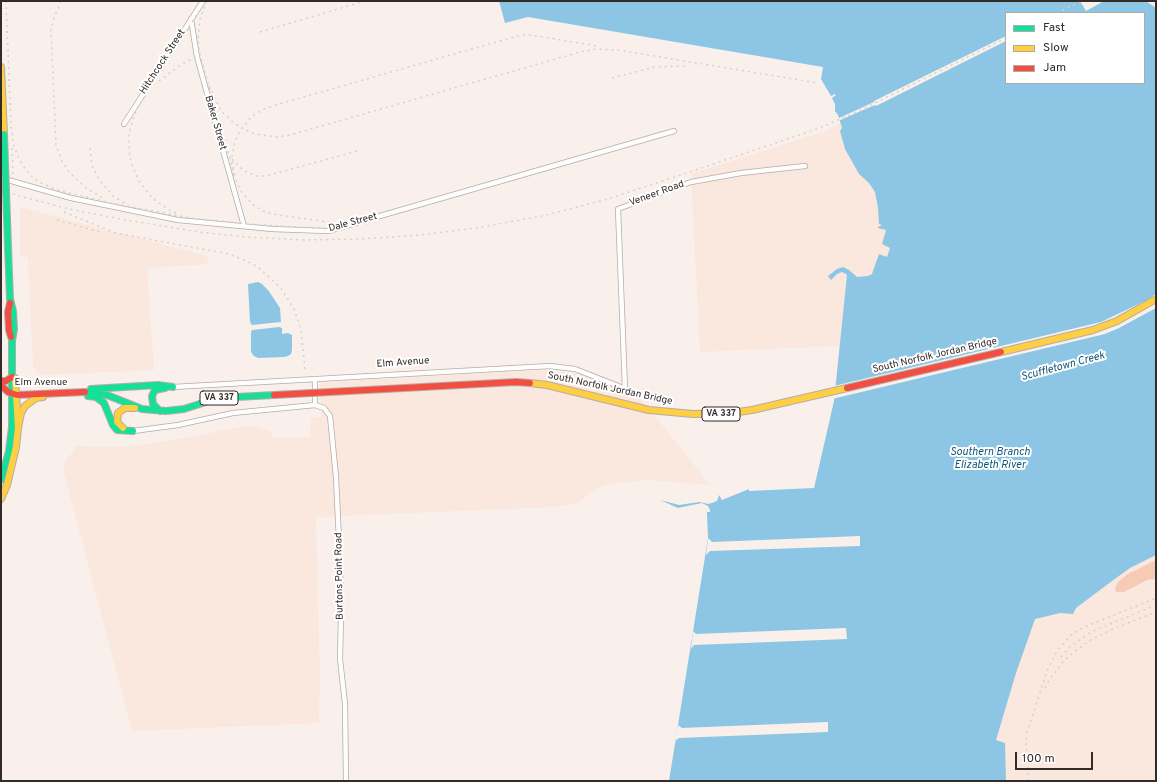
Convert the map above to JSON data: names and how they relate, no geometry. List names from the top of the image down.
{
  "streets": {
    "main road": ["South Norfolk Jordan Bridge", "Elm Avenue", "VA 337"],
    "street": [
      "Hitchcock Street",
      "Baker Street",
      "Veneer Road",
      "Dale Street",
      "Burtons Point Road"
    ]
  },
  "crossings": [
    ["Hitchcock Street", "Baker Street"],
    ["Baker Street", "Dale Street"],
    ["Veneer Road", "Elm Avenue"],
    ["South Norfolk Jordan Bridge", "VA 337"],
    ["Elm Avenue", "VA 337"]
  ],
  "water": ["Scuffletown Creek", "Southern Branch Elizabeth River"],
  "legend": ["Fast", "Slow", "Jam"],
  "scale_bar": "100 m"
}
